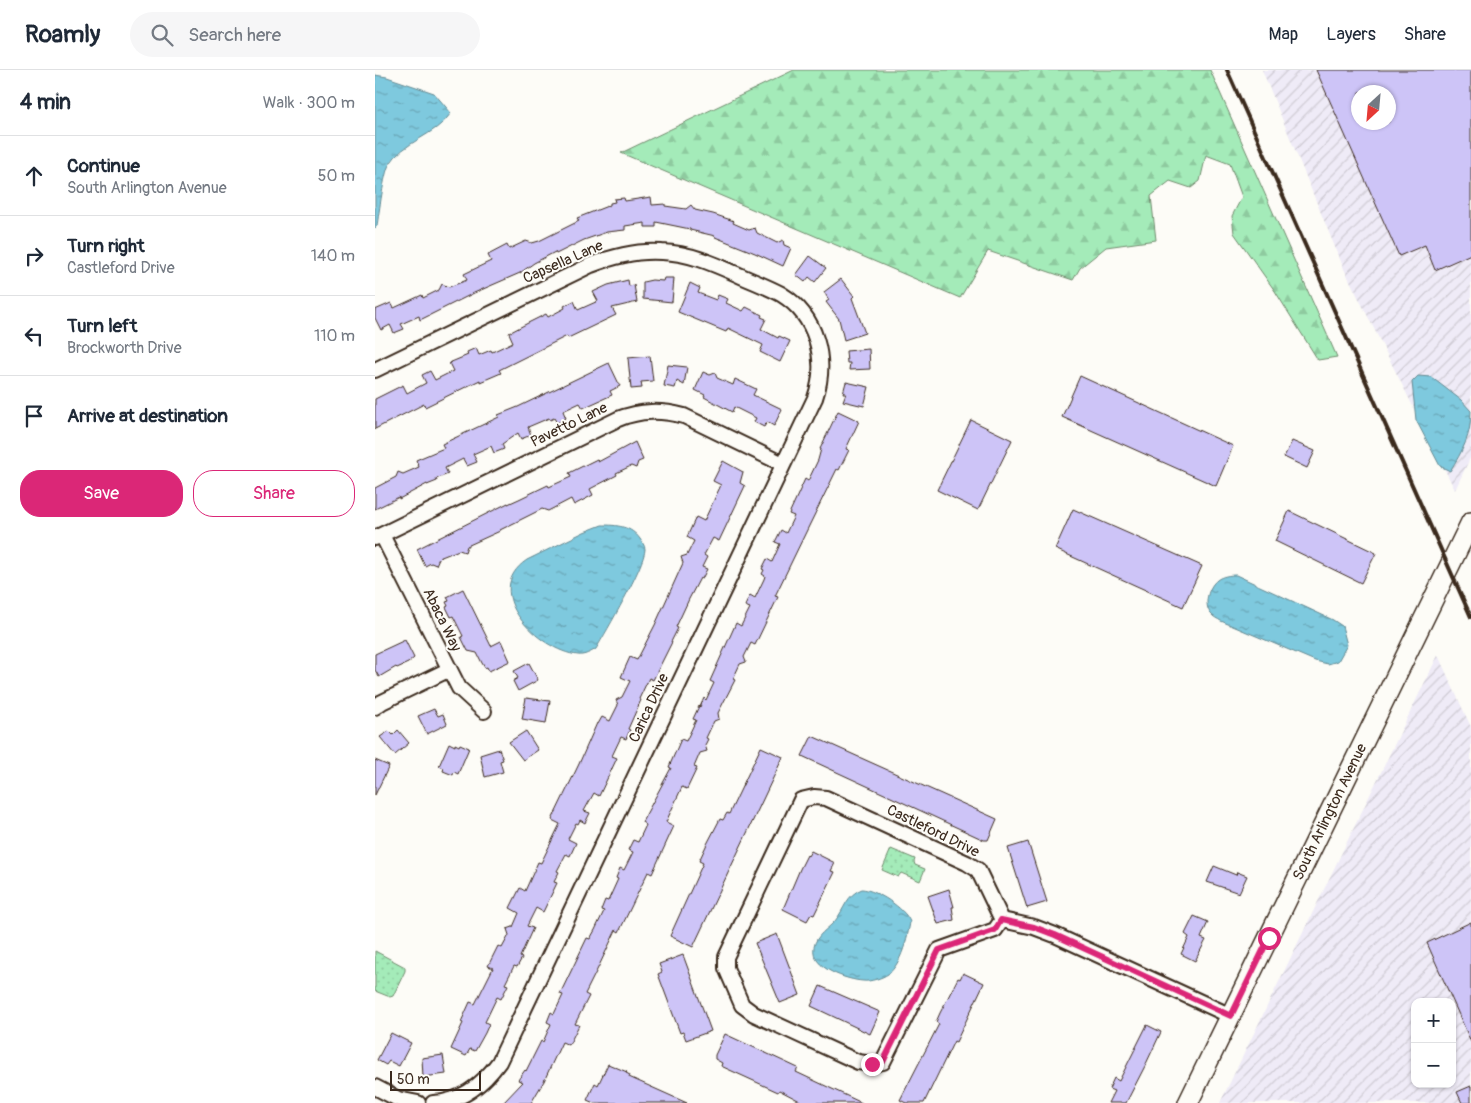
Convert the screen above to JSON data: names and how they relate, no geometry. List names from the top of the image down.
{
  "streets": {
    "main road": ["South Arlington Avenue"],
    "street": [
      "Capsella Lane",
      "Pavetto Lane",
      "Abaca Way",
      "Carica Drive",
      "Castleford Drive"
    ]
  },
  "crossings": [
    ["Capsella Lane", "Carica Drive"],
    ["Pavetto Lane", "Abaca Way"],
    ["Pavetto Lane", "Carica Drive"]
  ],
  "scale_bar": "50 m",
  "north": "bottom left",
  "page": {
    "header": "Roamly",
    "search": "Search here",
    "nav": ["Map", "Layers", "Share"],
    "heading": ["4 min", "Walk · 300 m"],
    "list": [
      ["Continue", "South Arlington Avenue", "50 m"],
      ["Turn right", "Castleford Drive", "140 m"],
      ["Turn left", "Brockworth Drive", "110 m"],
      "Arrive at destination"
    ],
    "buttons": ["Save", "Share"],
    "map_buttons": ["+", "−"],
    "scale": "50 m"
  }
}
